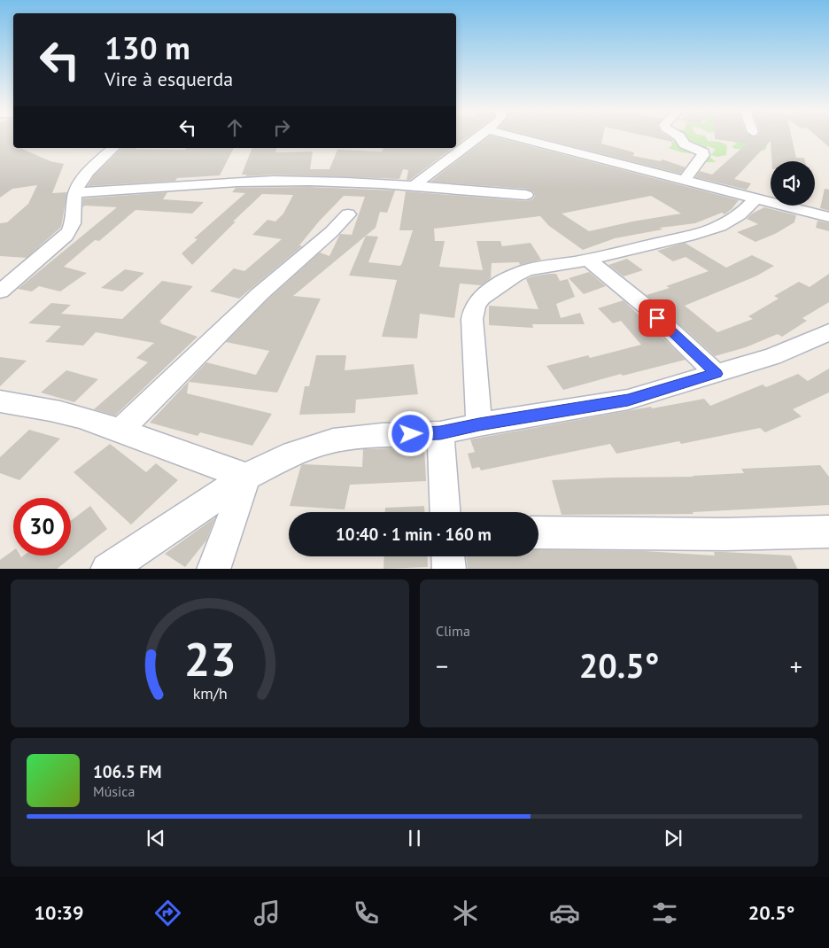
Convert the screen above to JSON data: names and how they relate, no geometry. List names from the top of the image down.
{
  "page": {
    "turn": ["130 m", "Vire à esquerda"],
    "limit": "30",
    "trip": "10:40 · 1 min · 160 m",
    "tile": "Clima",
    "heat": ["−", "20.5°", "+"],
    "song": ["106.5 FM", "Música"],
    "tabs": ["10:39", "20.5°"],
    "gauge": ["23", "km/h"]
  }
}
